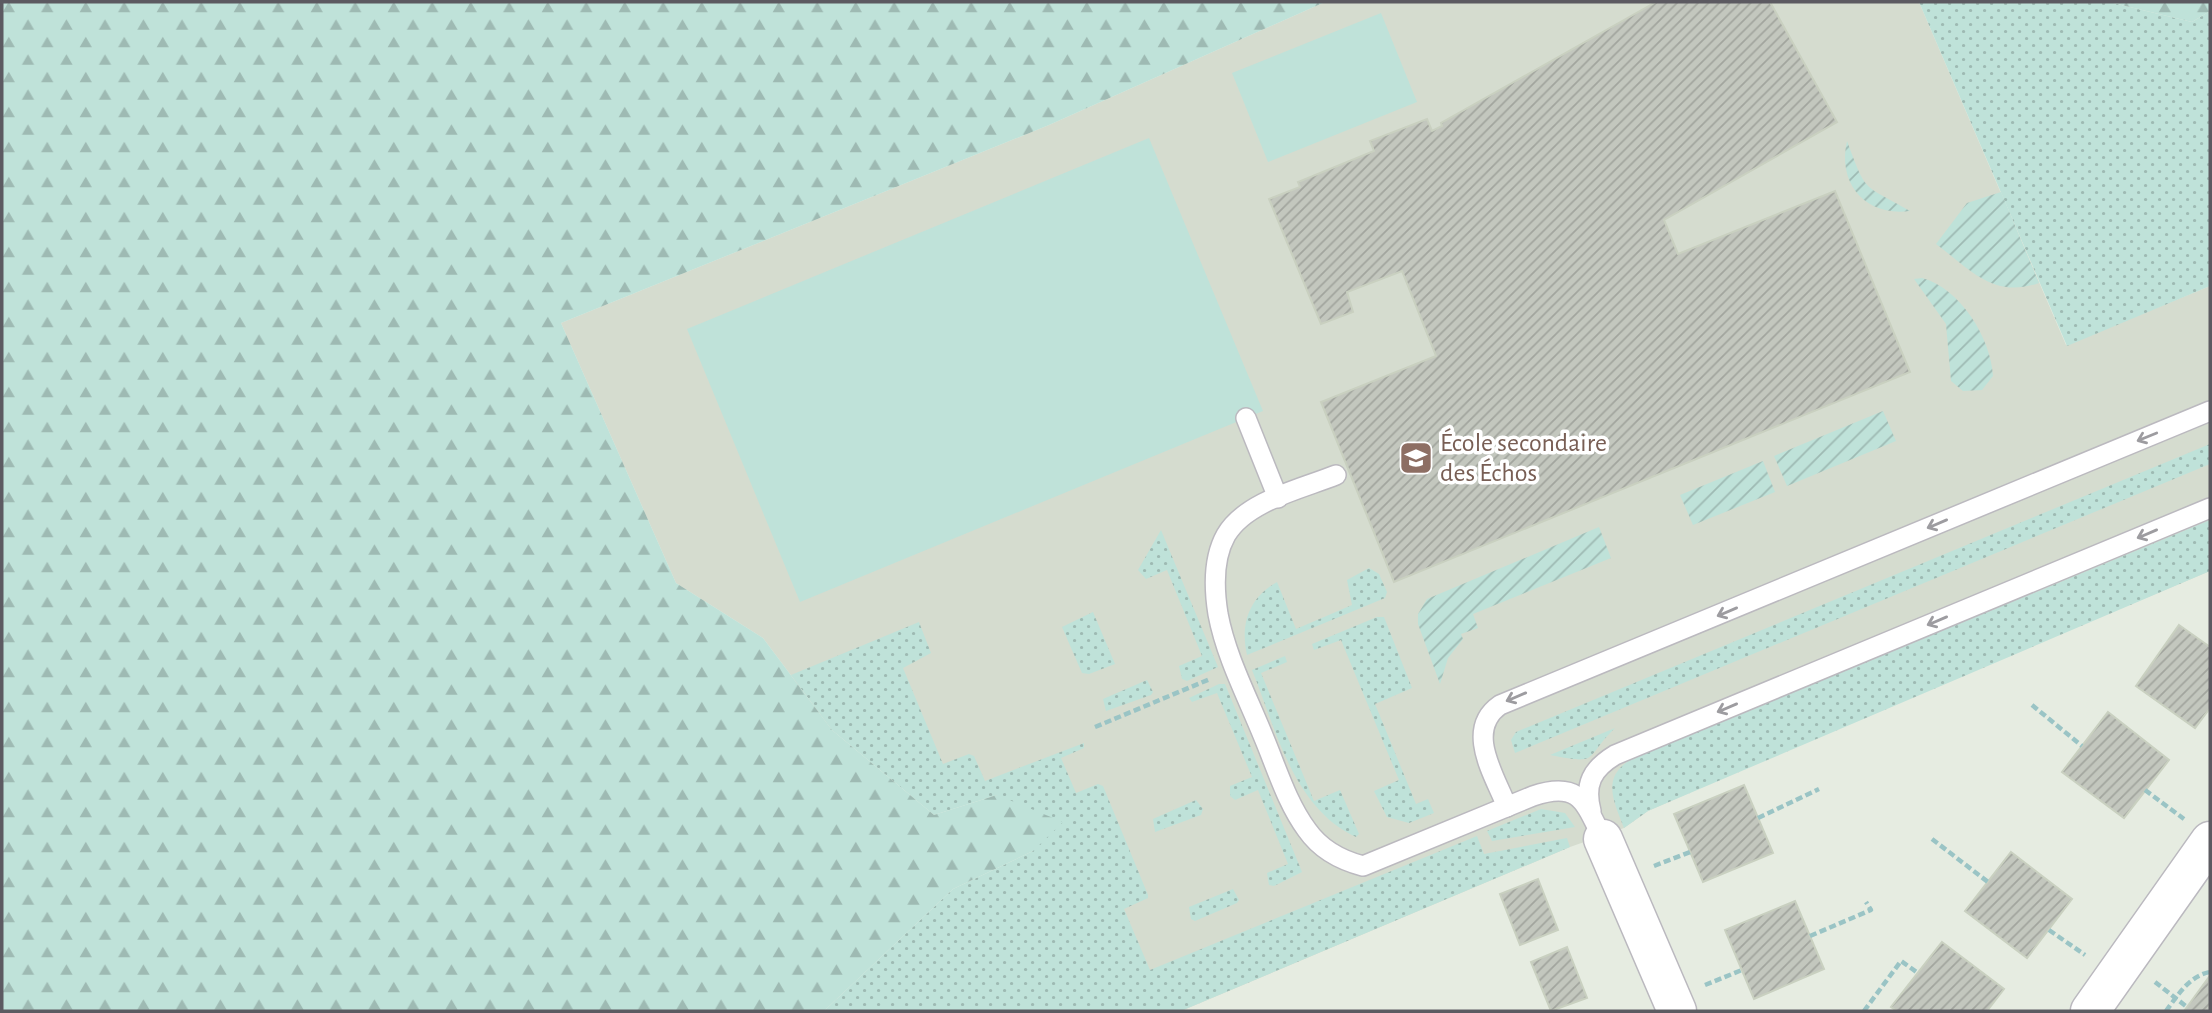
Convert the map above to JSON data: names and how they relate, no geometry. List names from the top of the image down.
{
  "places": {
    "school or university": ["École secondaire des Échos"]
  }
}
